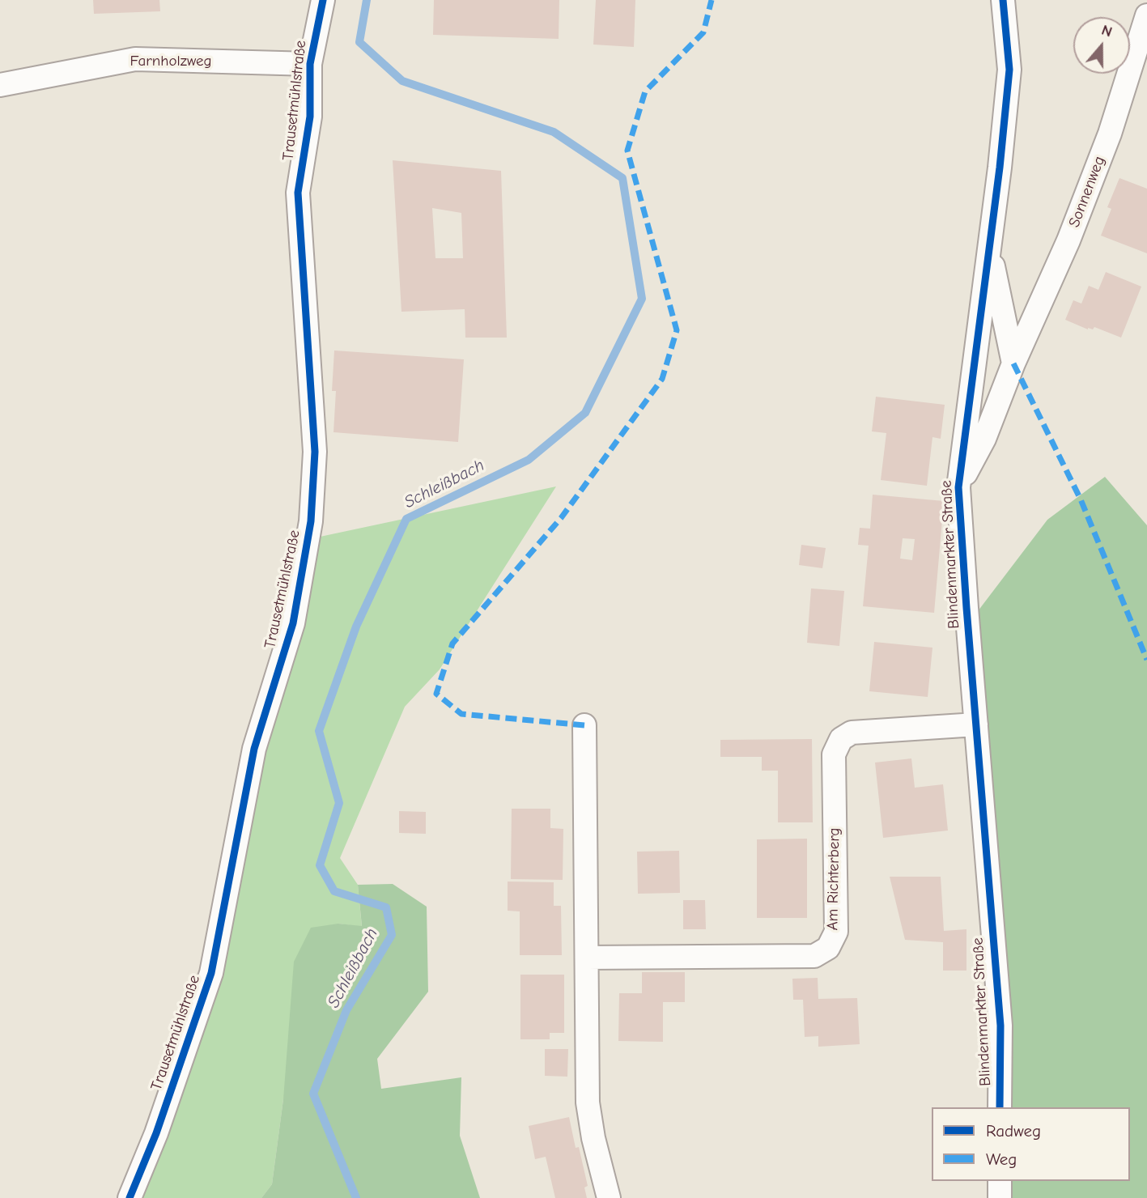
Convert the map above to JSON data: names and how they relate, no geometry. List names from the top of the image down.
{
  "streets": {
    "street": [
      "Farnholzweg",
      "Trausetmühlstraße",
      "Sonnenweg",
      "Blindenmarkter Straße",
      "Am Richterberg"
    ]
  },
  "crossings": [
    ["Farnholzweg", "Trausetmühlstraße"],
    ["Sonnenweg", "Blindenmarkter Straße"],
    ["Blindenmarkter Straße", "Am Richterberg"]
  ],
  "water": ["Schleißbach"],
  "legend": ["Radweg", "Weg"],
  "north": "top"
}
